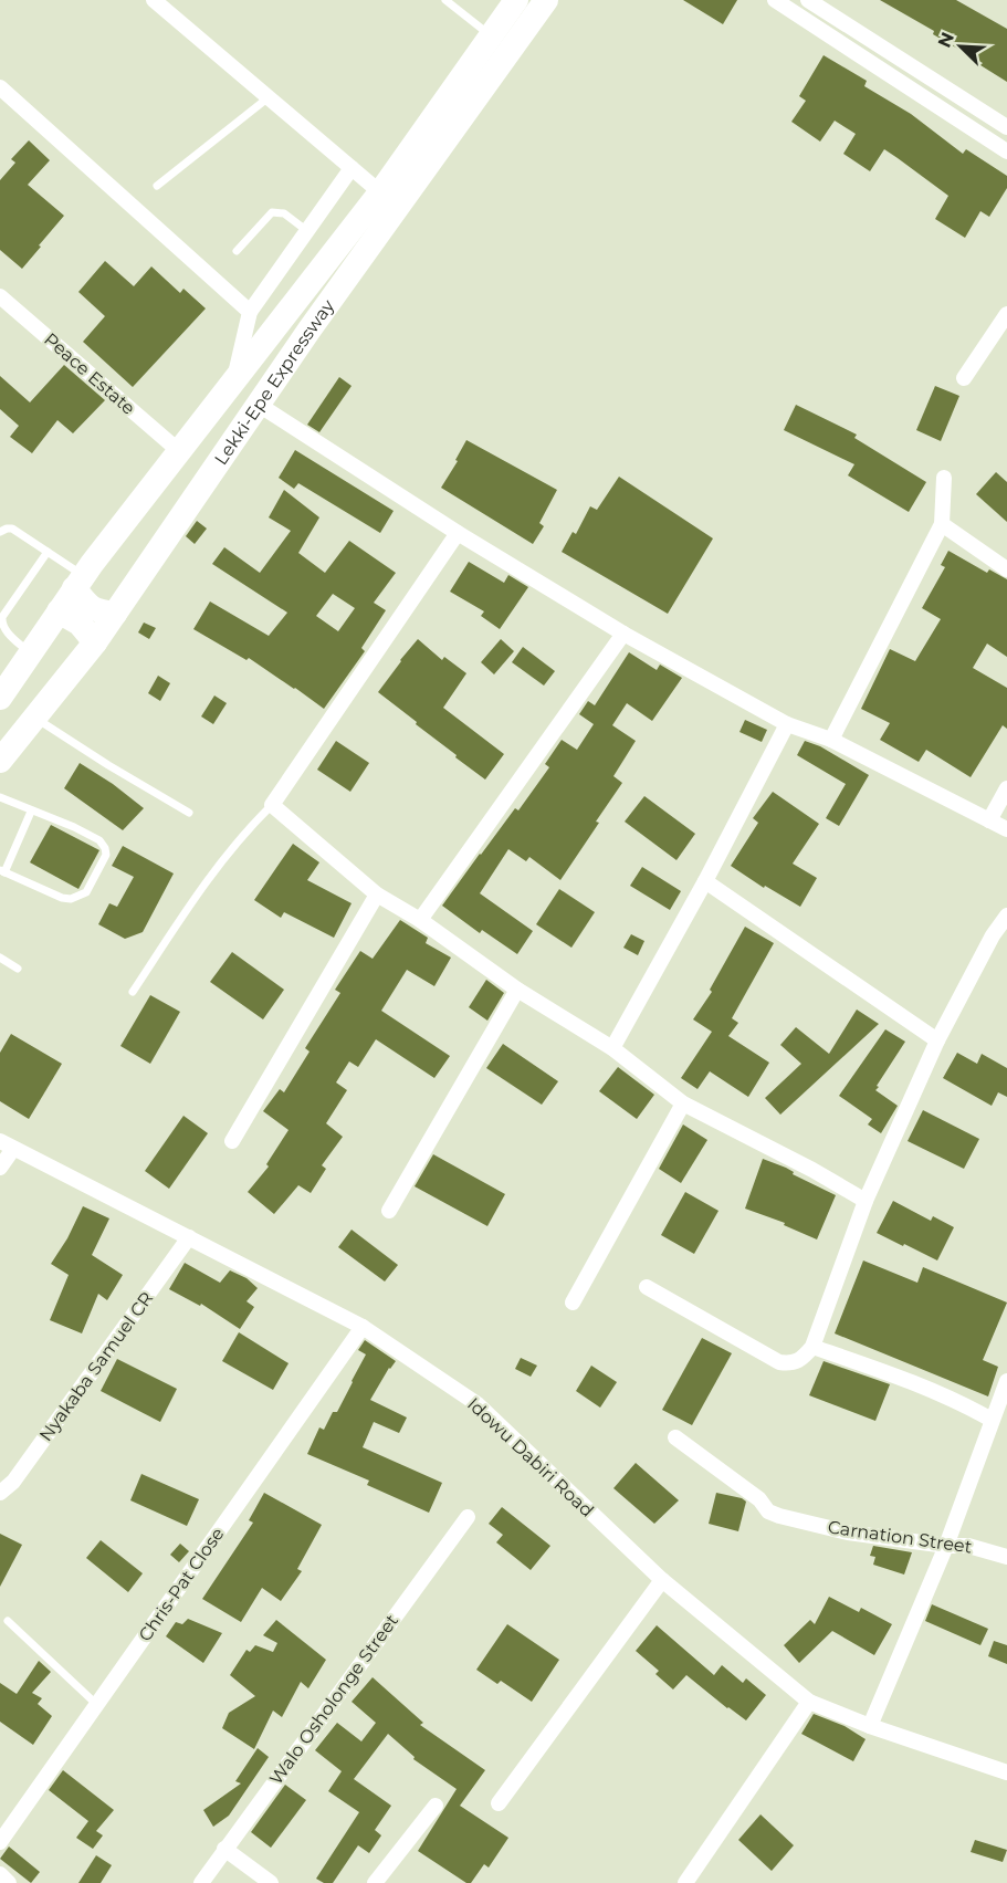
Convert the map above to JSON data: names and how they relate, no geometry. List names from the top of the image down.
{
  "streets": {
    "highway": ["Lekki-Epe Expressway"],
    "street": [
      "Peace Estate",
      "Nyakaba Samuel CR",
      "Idowu Dabiri Road",
      "Carnation Street",
      "Chris-Pat Close",
      "Walo Osholonge Street"
    ]
  },
  "crossings": [
    ["Peace Estate", "Lekki-Epe Expressway"],
    ["Nyakaba Samuel CR", "Idowu Dabiri Road"],
    ["Idowu Dabiri Road", "Chris-Pat Close"]
  ],
  "north": "top left"
}
